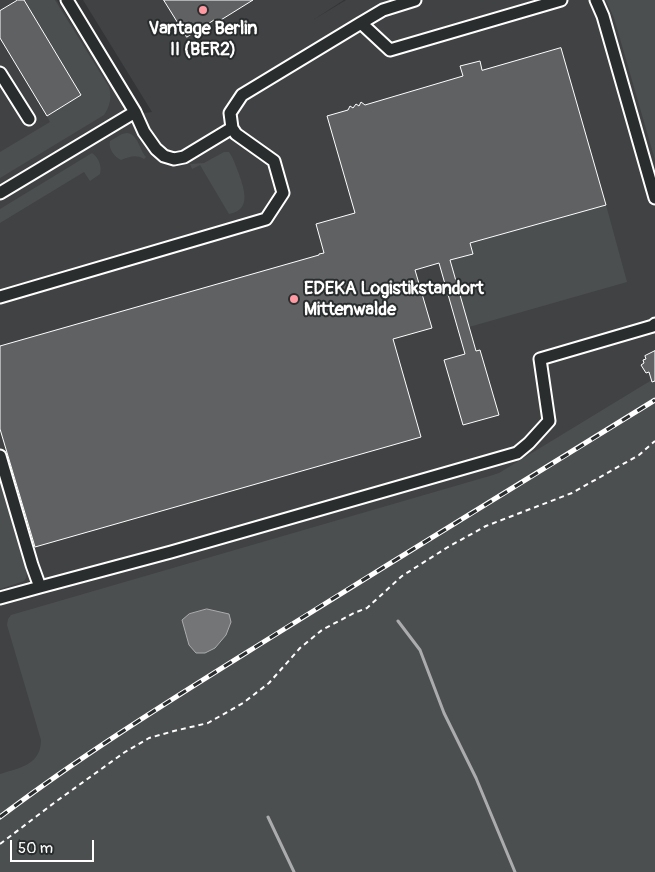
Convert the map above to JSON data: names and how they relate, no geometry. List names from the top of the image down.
{
  "places": ["Vantage Berlin II (BER2)", "EDEKA Logistikstandort Mittenwalde"],
  "scale_bar": "50 m"
}
